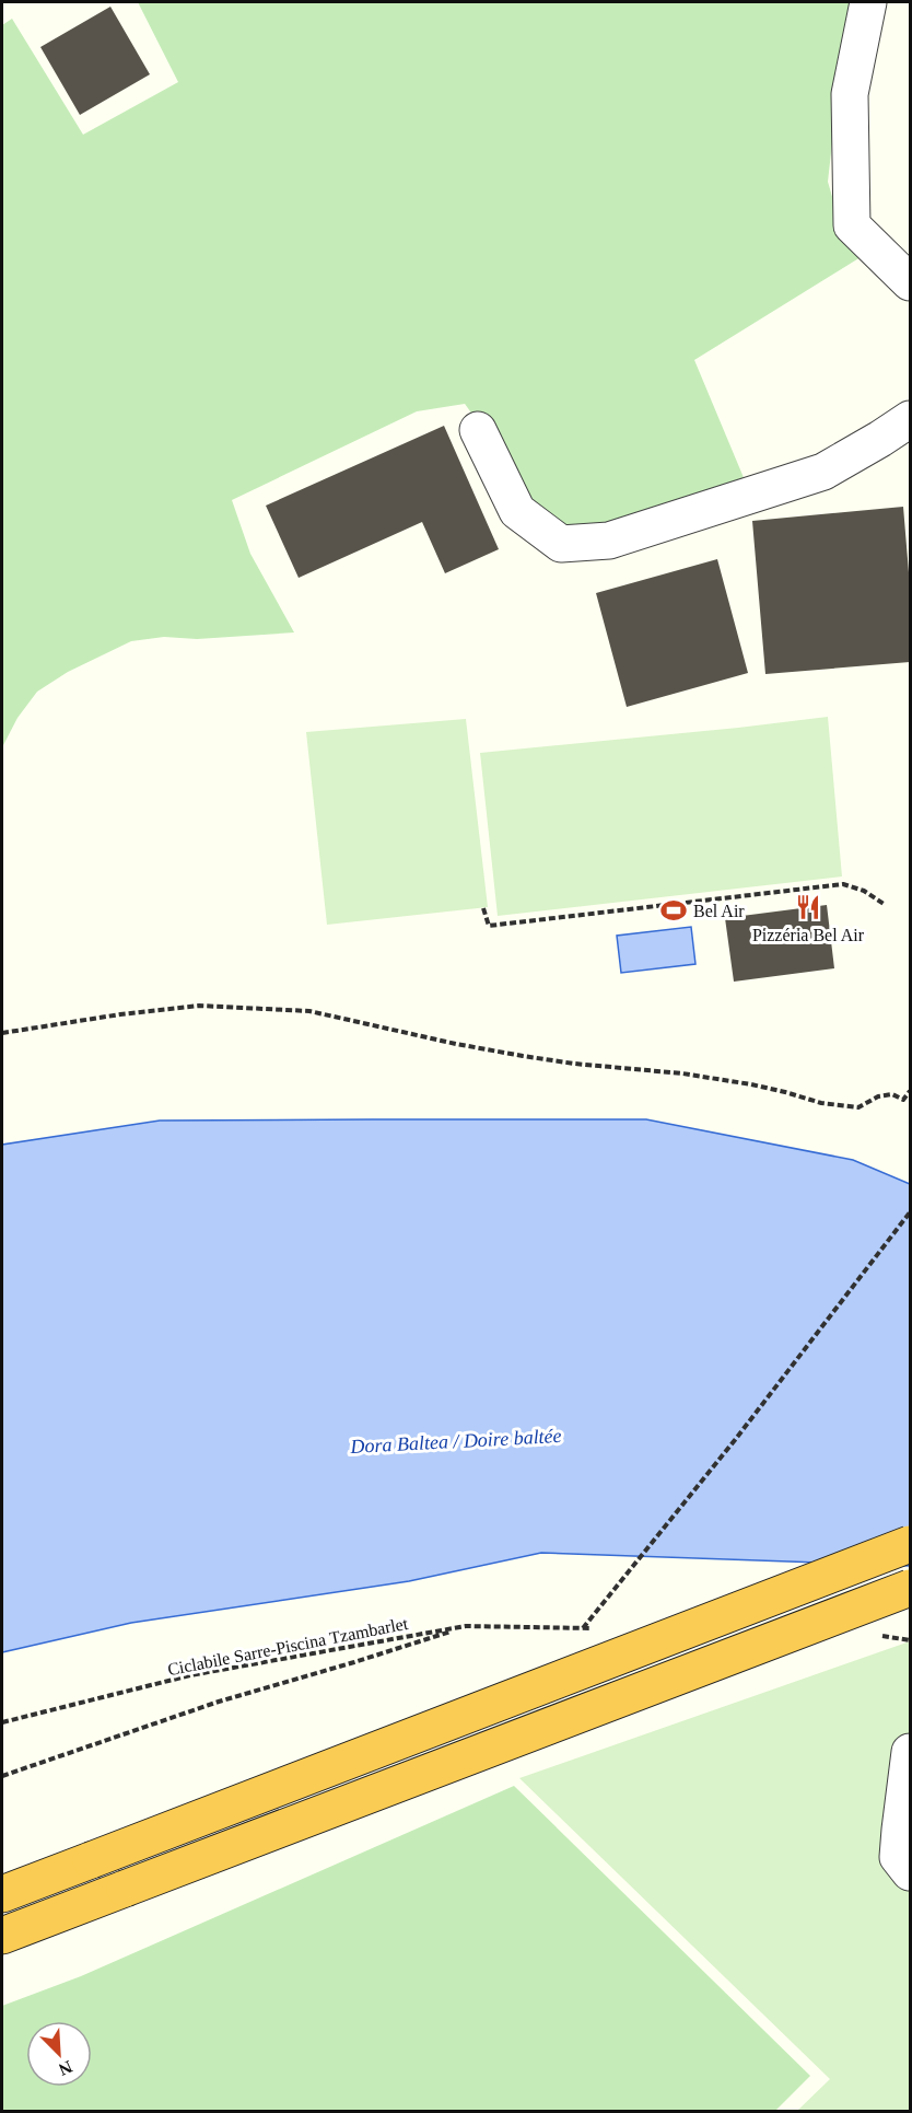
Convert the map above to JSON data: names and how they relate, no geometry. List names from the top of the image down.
{
  "streets": {
    "path": ["Ciclabile Sarre-Piscina Tzambarlet"]
  },
  "water": ["Dora Baltea / Doire baltée"],
  "places": {
    "restaurant": ["Pizzéria Bel Air"],
    "sports": ["Bel Air"]
  },
  "north": "bottom right"
}
